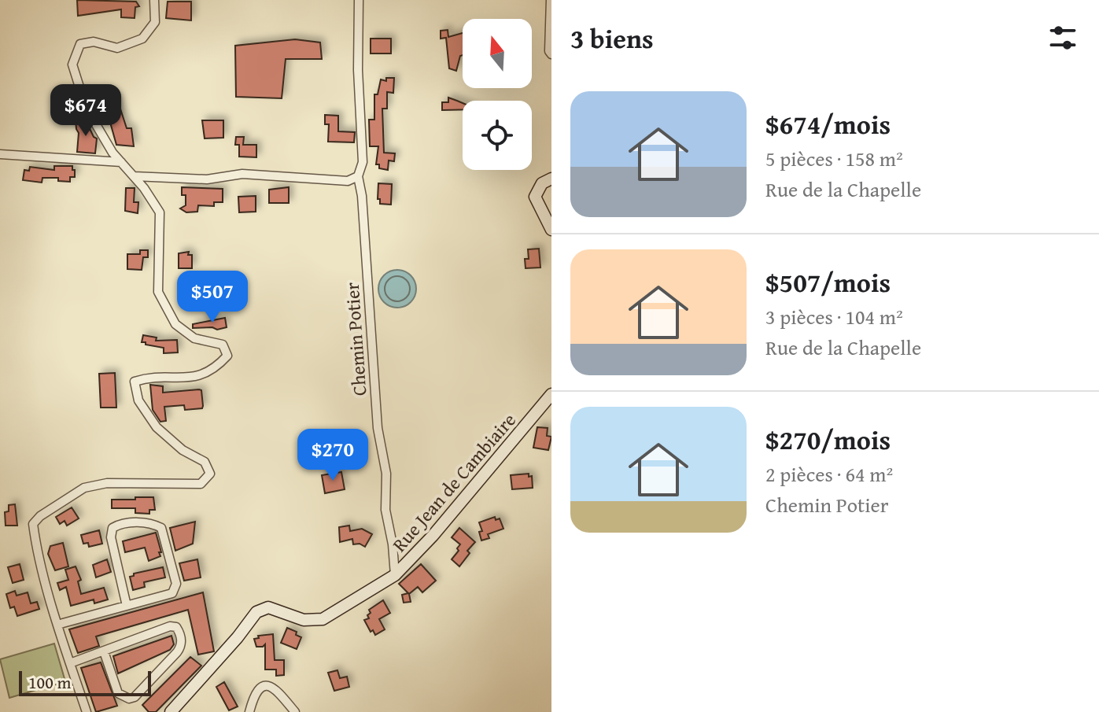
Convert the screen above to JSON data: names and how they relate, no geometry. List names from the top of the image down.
{
  "streets": {
    "main road": ["Rue Jean de Cambiaire"],
    "street": ["Chemin Potier"]
  },
  "crossings": [
    ["Chemin Potier", "Rue Jean de Cambiaire"]
  ],
  "scale_bar": "100 m",
  "north": "top",
  "page": {
    "heading": "3 biens",
    "list": [
      {
        "name": "$674/mois",
        "note": "5 pièces · 158 m² · Rue de la Chapelle"
      },
      {
        "name": "$507/mois",
        "note": "3 pièces · 104 m² · Rue de la Chapelle"
      },
      {
        "name": "$270/mois",
        "note": "2 pièces · 64 m² · Chemin Potier"
      }
    ],
    "price": ["$674", "$507", "$270"],
    "scale": "100 m"
  }
}
